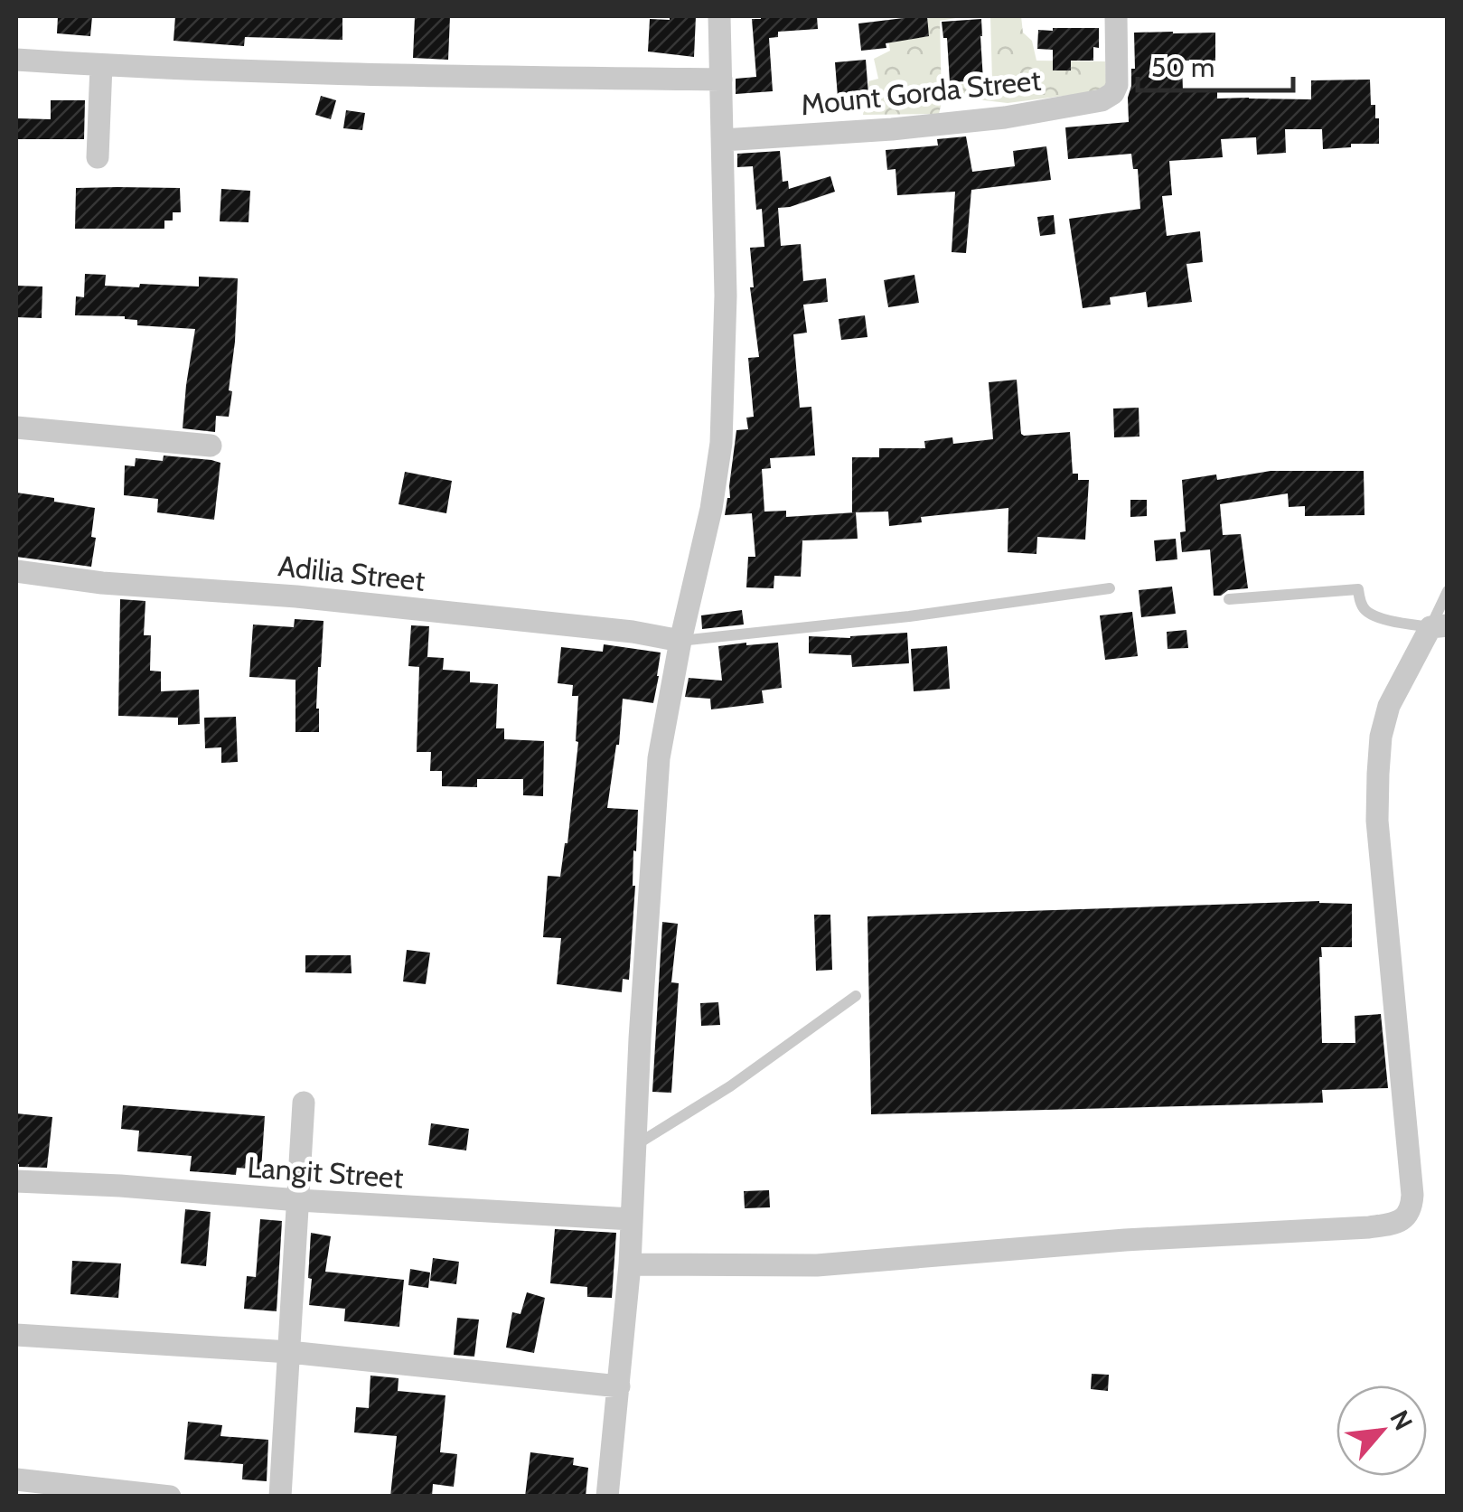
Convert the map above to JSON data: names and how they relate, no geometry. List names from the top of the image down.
{
  "streets": {
    "street": ["Mount Gorda Street", "Adilia Street", "Langit Street"]
  },
  "scale_bar": "50 m",
  "north": "top right"
}
